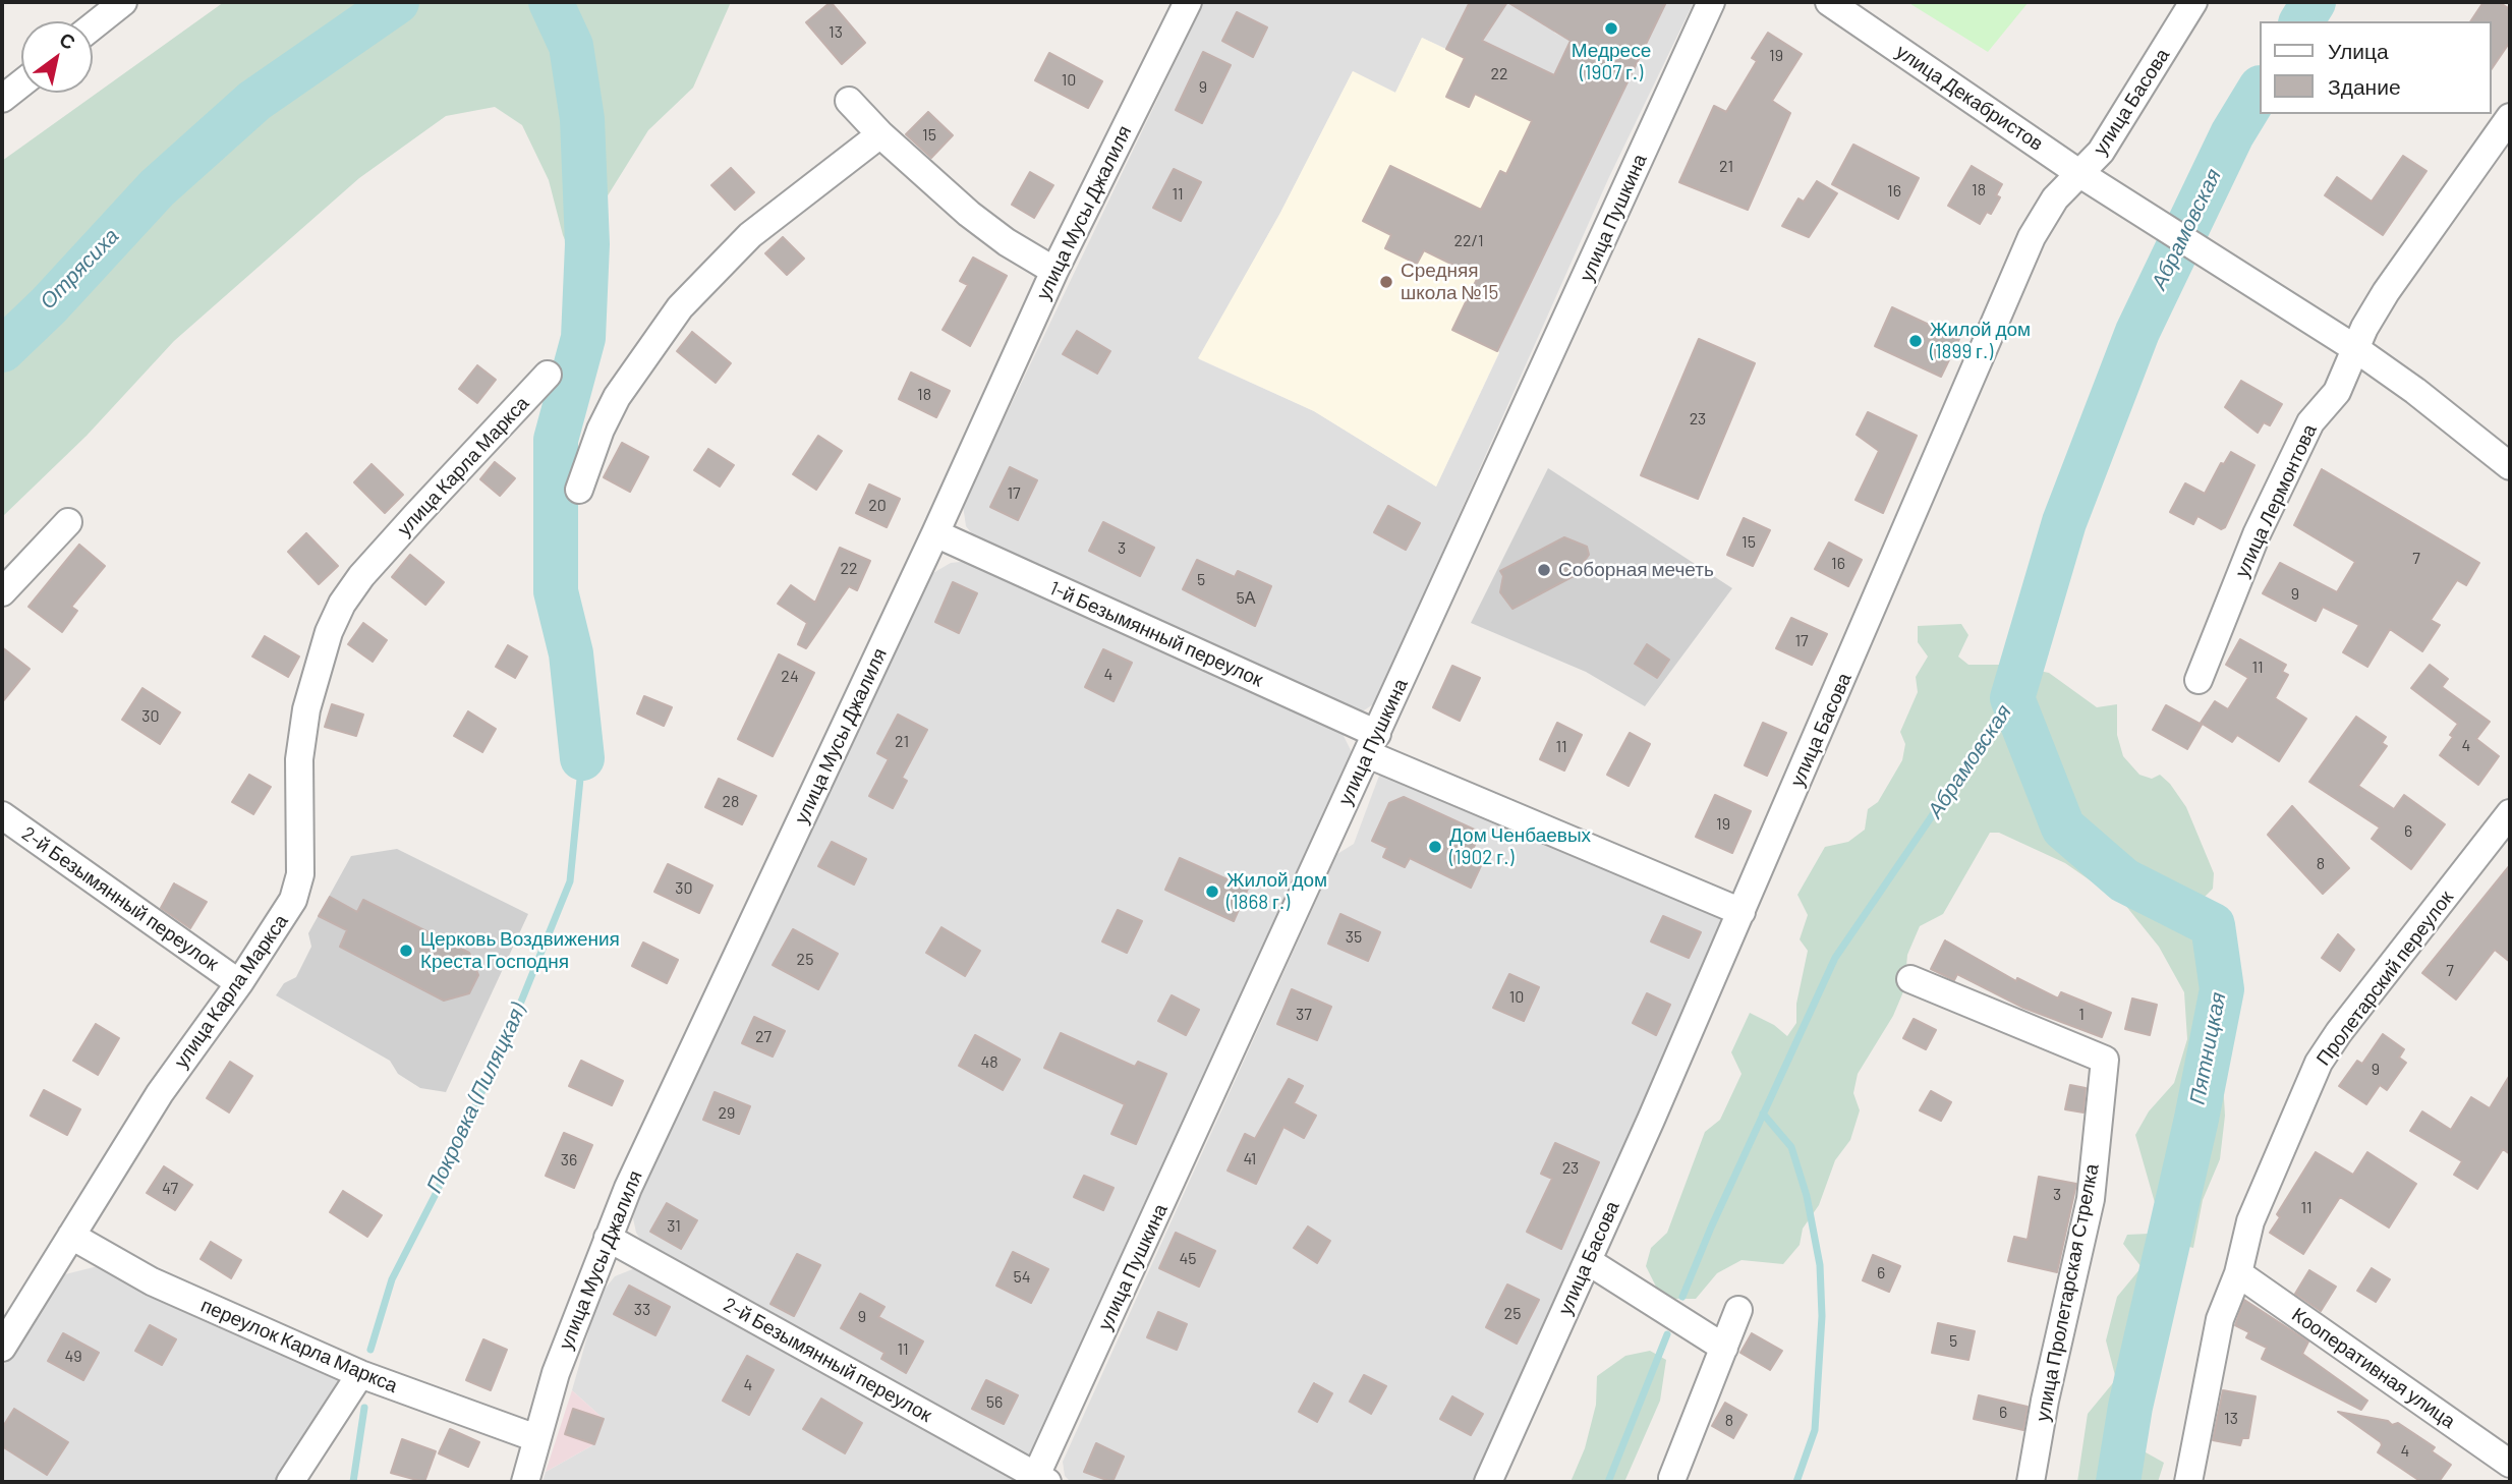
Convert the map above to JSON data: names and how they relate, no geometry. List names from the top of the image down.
{
  "streets": {
    "street": [
      "улица Декабристов",
      "улица Басова",
      "улица Мусы Джалиля",
      "улица Пушкина",
      "улица Карла Маркса",
      "улица Лермонтова",
      "1-й Безымянный переулок",
      "2-й Безымянный переулок",
      "Пролетарский переулок",
      "улица Пролетарская Стрелка",
      "переулок Карла Маркса",
      "Кооперативная улица"
    ]
  },
  "crossings": [
    ["улица Декабристов", "улица Басова"],
    ["улица Декабристов", "улица Лермонтова"],
    ["улица Басова", "1-й Безымянный переулок"],
    ["улица Мусы Джалиля", "1-й Безымянный переулок"],
    ["улица Мусы Джалиля", "2-й Безымянный переулок"],
    ["улица Мусы Джалиля", "переулок Карла Маркса"],
    ["улица Пушкина", "1-й Безымянный переулок"],
    ["улица Пушкина", "2-й Безымянный переулок"],
    ["улица Карла Маркса", "2-й Безымянный переулок"],
    ["улица Карла Маркса", "переулок Карла Маркса"],
    ["Пролетарский переулок", "Кооперативная улица"]
  ],
  "water": [
    "Абрамовская",
    "Отрясиха",
    "Пятницкая",
    "Покровка (Пиляцкая)"
  ],
  "places": [
    "Медресе (1907 г.)",
    "Средняя школа №15",
    "Жилой дом (1899 г.)",
    "Соборная мечеть",
    "Дом Ченбаевых (1902 г.)",
    "Жилой дом (1868 г.)",
    "Церковь Воздвижения Креста Господня"
  ],
  "house_numbers": [
    "13",
    "19",
    "22",
    "10",
    "9",
    "15",
    "21",
    "18",
    "16",
    "11",
    "22/1",
    "18",
    "23",
    "17",
    "20",
    "15",
    "3",
    "7",
    "16",
    "22",
    "5",
    "9",
    "5А",
    "17",
    "11",
    "4",
    "24",
    "30",
    "21",
    "4",
    "11",
    "28",
    "19",
    "6",
    "8",
    "30",
    "35",
    "25",
    "7",
    "10",
    "37",
    "1",
    "27",
    "48",
    "9",
    "29",
    "41",
    "36",
    "23",
    "47",
    "3",
    "11",
    "31",
    "45",
    "6",
    "54",
    "33",
    "25",
    "9",
    "5",
    "11",
    "49",
    "4",
    "56",
    "6",
    "13",
    "8",
    "4"
  ],
  "legend": ["Улица", "Здание"],
  "north": "top right"
}
